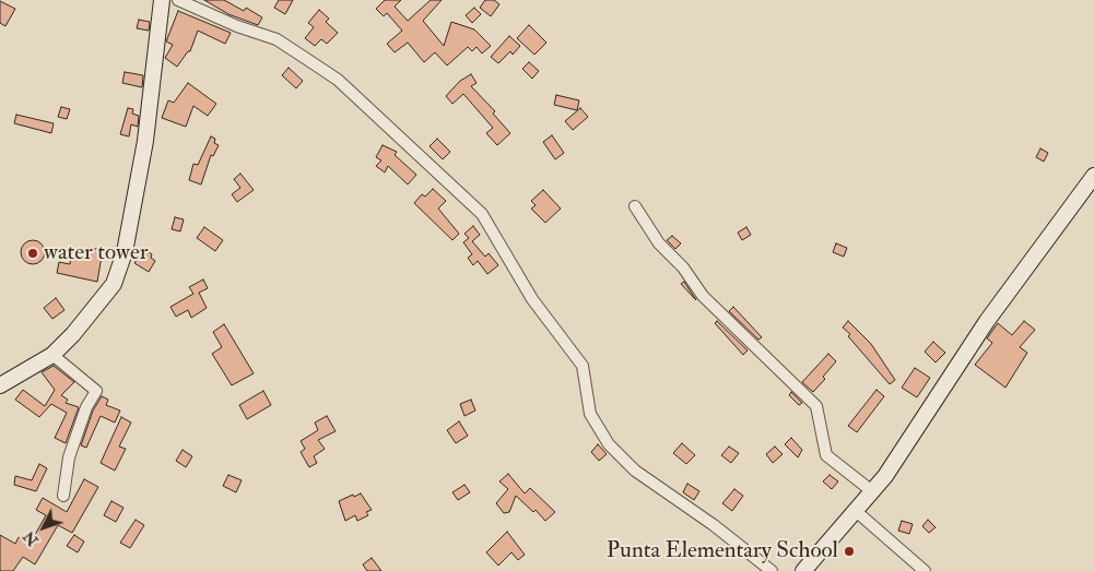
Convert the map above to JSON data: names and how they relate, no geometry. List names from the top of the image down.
{
  "places": ["water tower", "Punta Elementary School"],
  "north": "bottom left"
}
